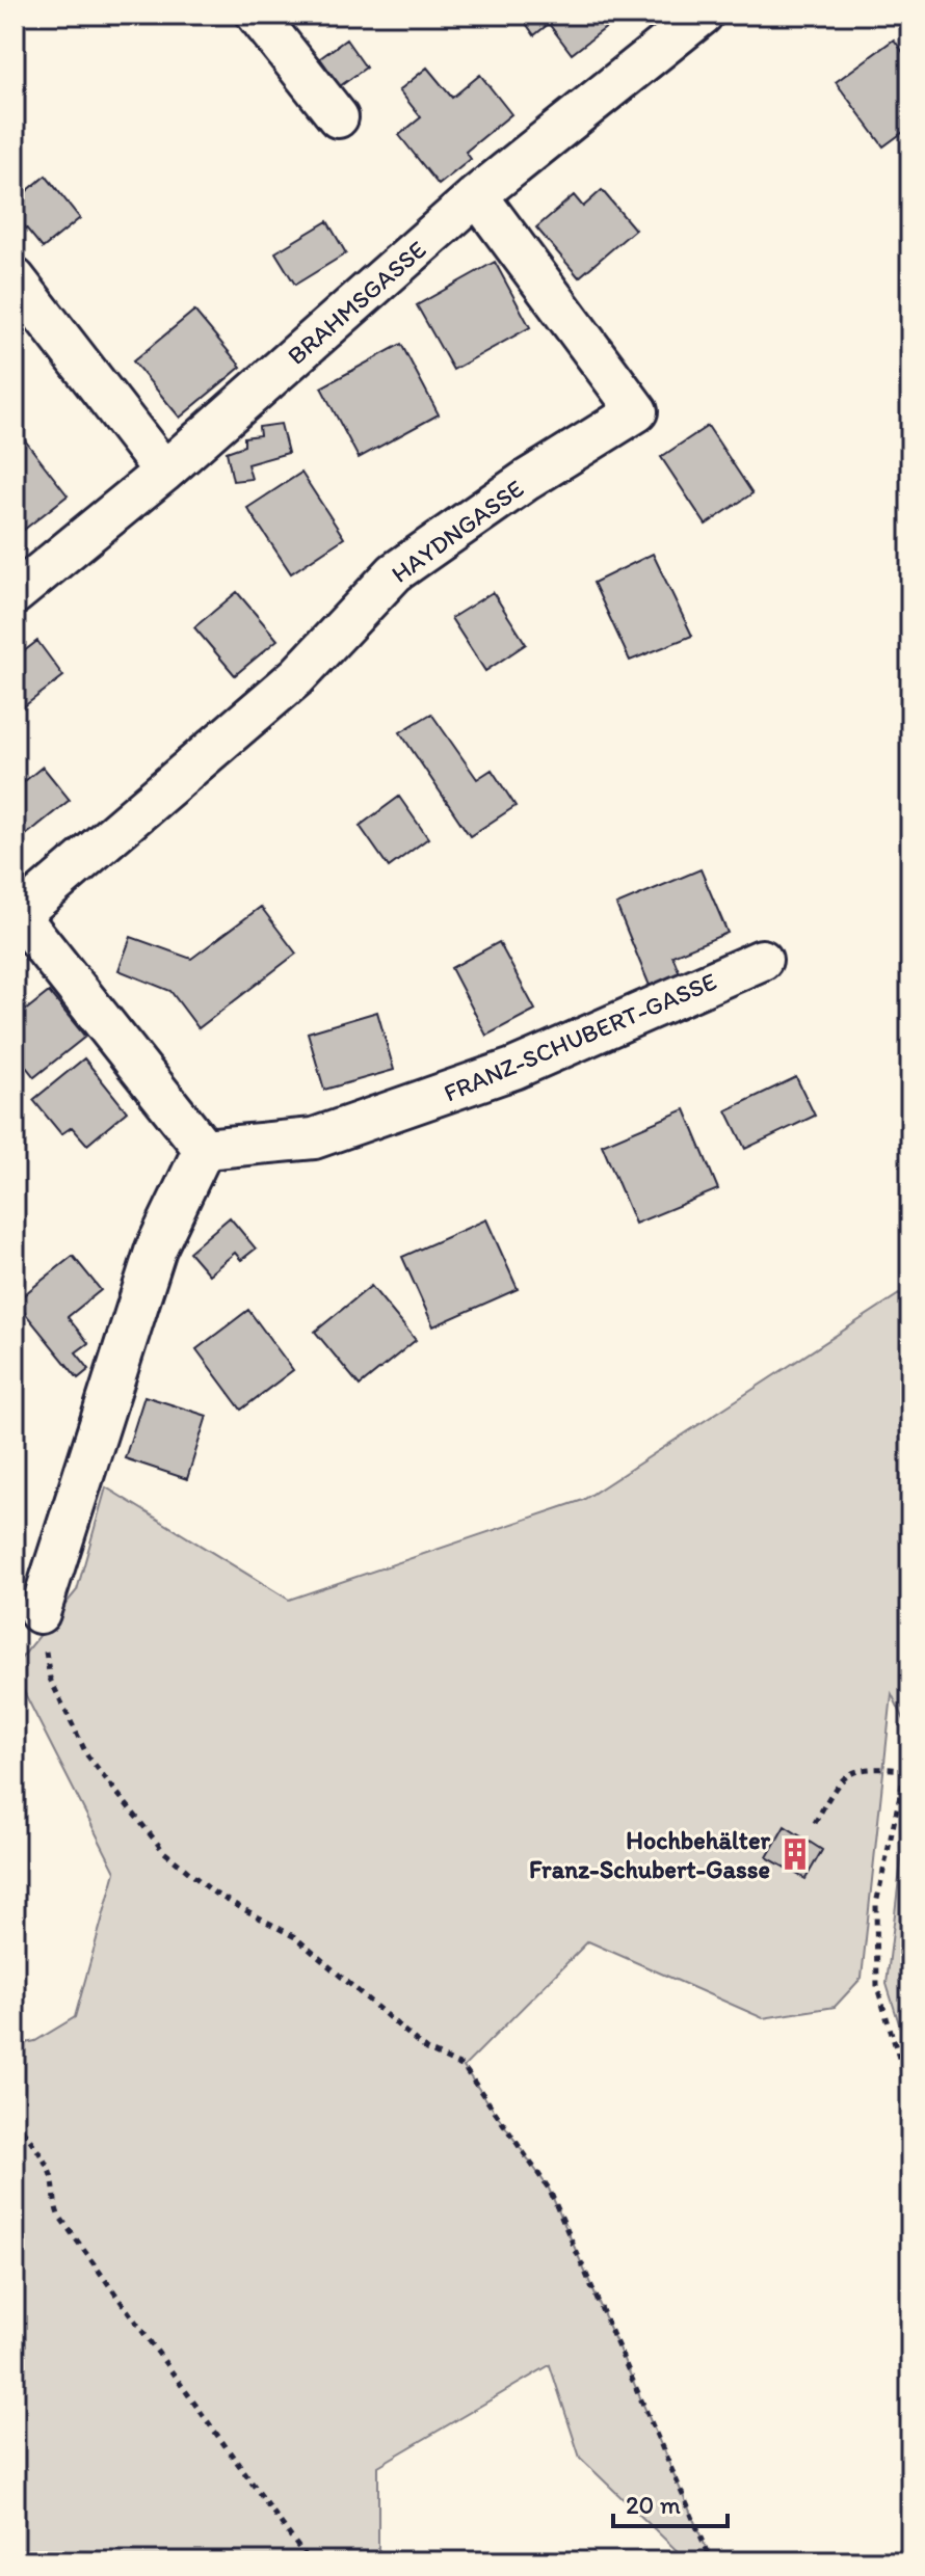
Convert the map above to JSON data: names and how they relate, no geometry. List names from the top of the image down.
{
  "streets": {
    "street": ["BRAHMSGASSE", "HAYDNGASSE", "FRANZ-SCHUBERT-GASSE"]
  },
  "crossings": [
    ["BRAHMSGASSE", "HAYDNGASSE"]
  ],
  "places": {
    "building": ["Hochbehälter Franz-Schubert-Gasse"]
  },
  "scale_bar": "20 m"
}
